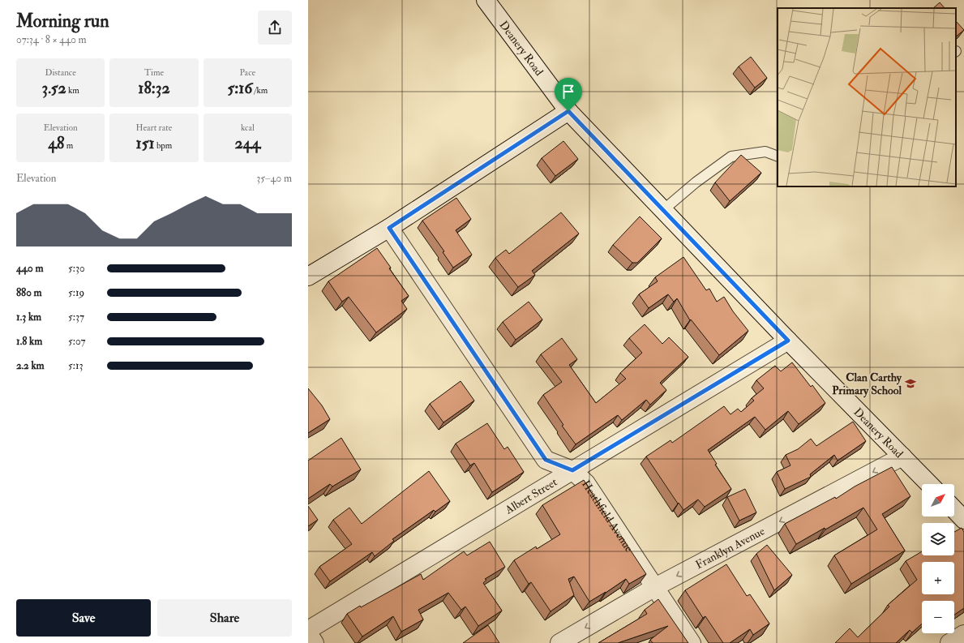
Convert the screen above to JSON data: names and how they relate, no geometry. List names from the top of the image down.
{
  "streets": {
    "street": [
      "Deanery Road",
      "Albert Street",
      "Heathfield Avenue",
      "Franklyn Avenue"
    ]
  },
  "crossings": [
    ["Deanery Road", "Albert Street"],
    ["Deanery Road", "Franklyn Avenue"],
    ["Albert Street", "Heathfield Avenue"],
    ["Heathfield Avenue", "Franklyn Avenue"]
  ],
  "one_way": ["Franklyn Avenue"],
  "places": {
    "school or university": ["Clan Carthy Primary School"]
  },
  "north": "top right",
  "page": {
    "heading": ["Morning run", "07:34 · 8 × 440 m"],
    "stats": [
      ["Distance", "3.52 km"],
      ["Time", "18:32"],
      ["Pace", "5:16 /km"],
      ["Elevation", "48 m"],
      ["Heart rate", "151 bpm"],
      ["kcal", "244"]
    ],
    "chart": ["Elevation", "35–40 m"],
    "list": [
      {
        "name": "440 m",
        "note": "5:30"
      },
      {
        "name": "880 m",
        "note": "5:19"
      },
      {
        "name": "1.3 km",
        "note": "5:37"
      },
      {
        "name": "1.8 km",
        "note": "5:07"
      },
      {
        "name": "2.2 km",
        "note": "5:13"
      }
    ],
    "map_buttons": ["+", "−"],
    "buttons": ["Save", "Share"]
  }
}
